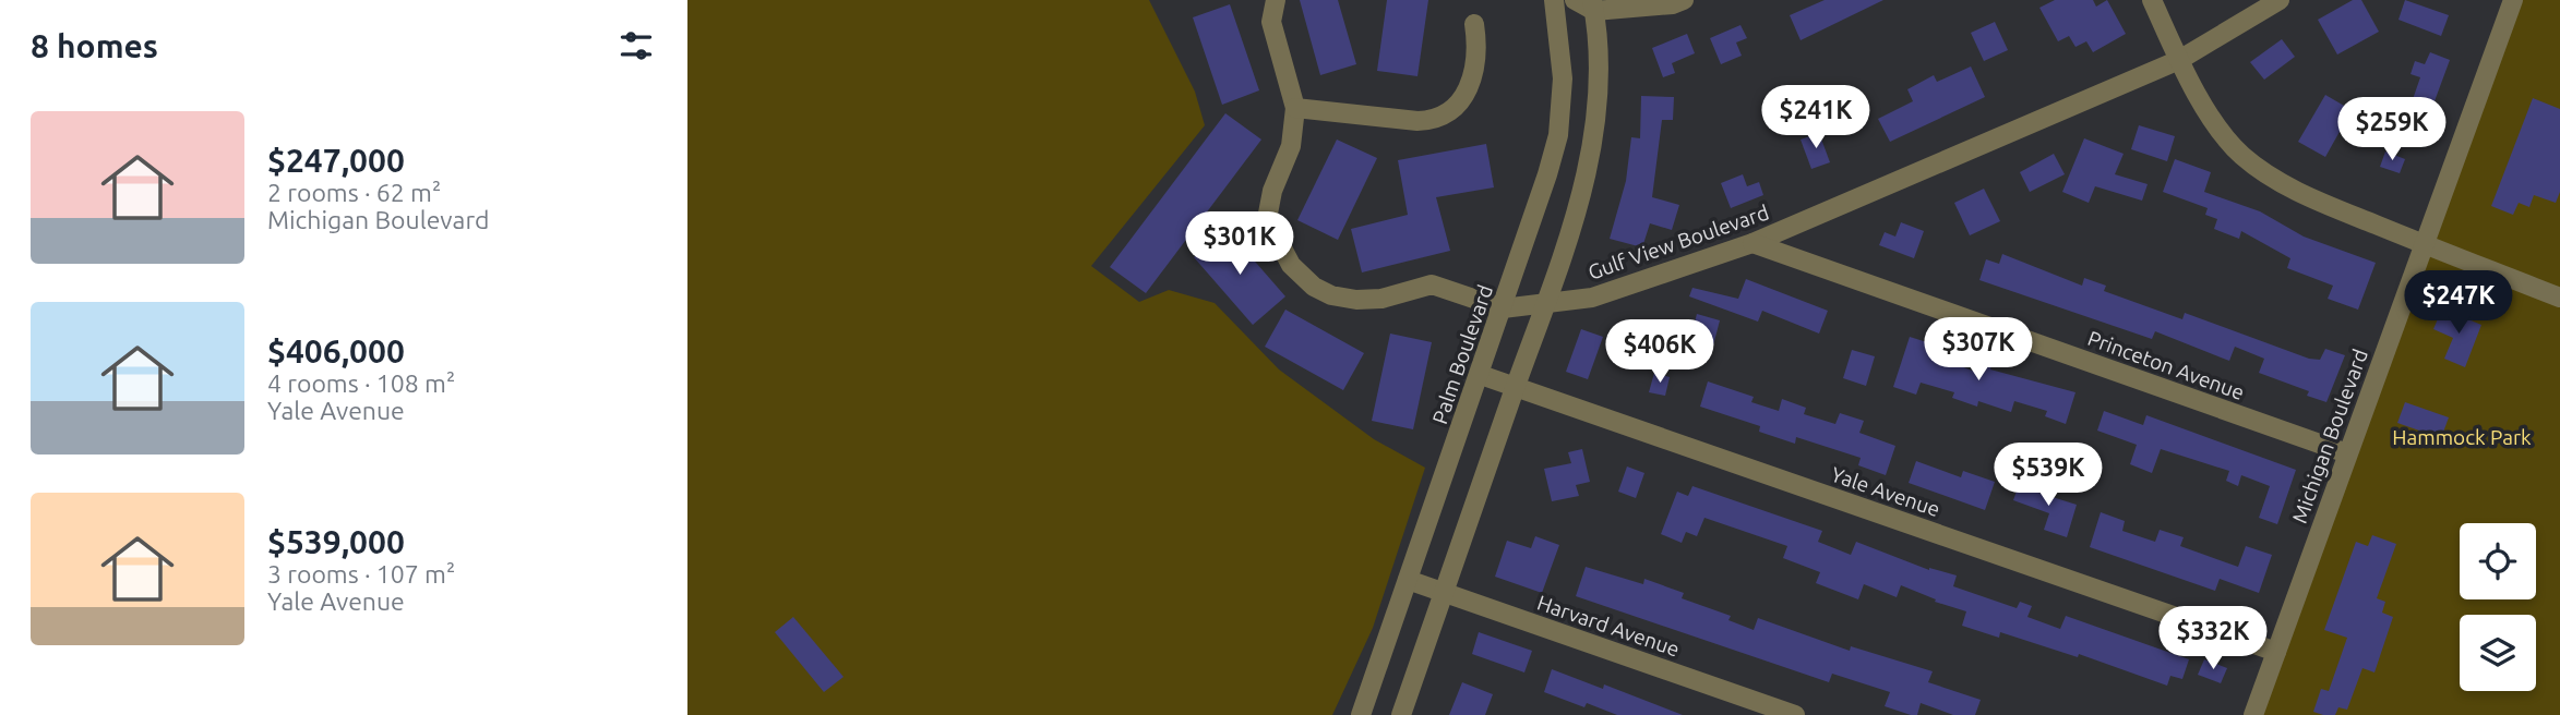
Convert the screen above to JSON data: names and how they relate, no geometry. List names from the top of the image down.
{
  "streets": {
    "street": [
      "Gulf View Boulevard",
      "Palm Boulevard",
      "Princeton Avenue",
      "Michigan Boulevard",
      "Yale Avenue",
      "Harvard Avenue"
    ]
  },
  "crossings": [
    ["Gulf View Boulevard", "Palm Boulevard"],
    ["Gulf View Boulevard", "Princeton Avenue"],
    ["Palm Boulevard", "Yale Avenue"],
    ["Palm Boulevard", "Harvard Avenue"],
    ["Princeton Avenue", "Michigan Boulevard"],
    ["Michigan Boulevard", "Yale Avenue"]
  ],
  "parks": ["Hammock Park"],
  "page": {
    "heading": "8 homes",
    "price": [
      "$241K",
      "$259K",
      "$301K",
      "$247K",
      "$307K",
      "$406K",
      "$539K",
      "$332K"
    ],
    "list": [
      {
        "name": "$247,000",
        "note": "2 rooms · 62 m² · Michigan Boulevard"
      },
      {
        "name": "$406,000",
        "note": "4 rooms · 108 m² · Yale Avenue"
      },
      {
        "name": "$539,000",
        "note": "3 rooms · 107 m² · Yale Avenue"
      }
    ]
  }
}
